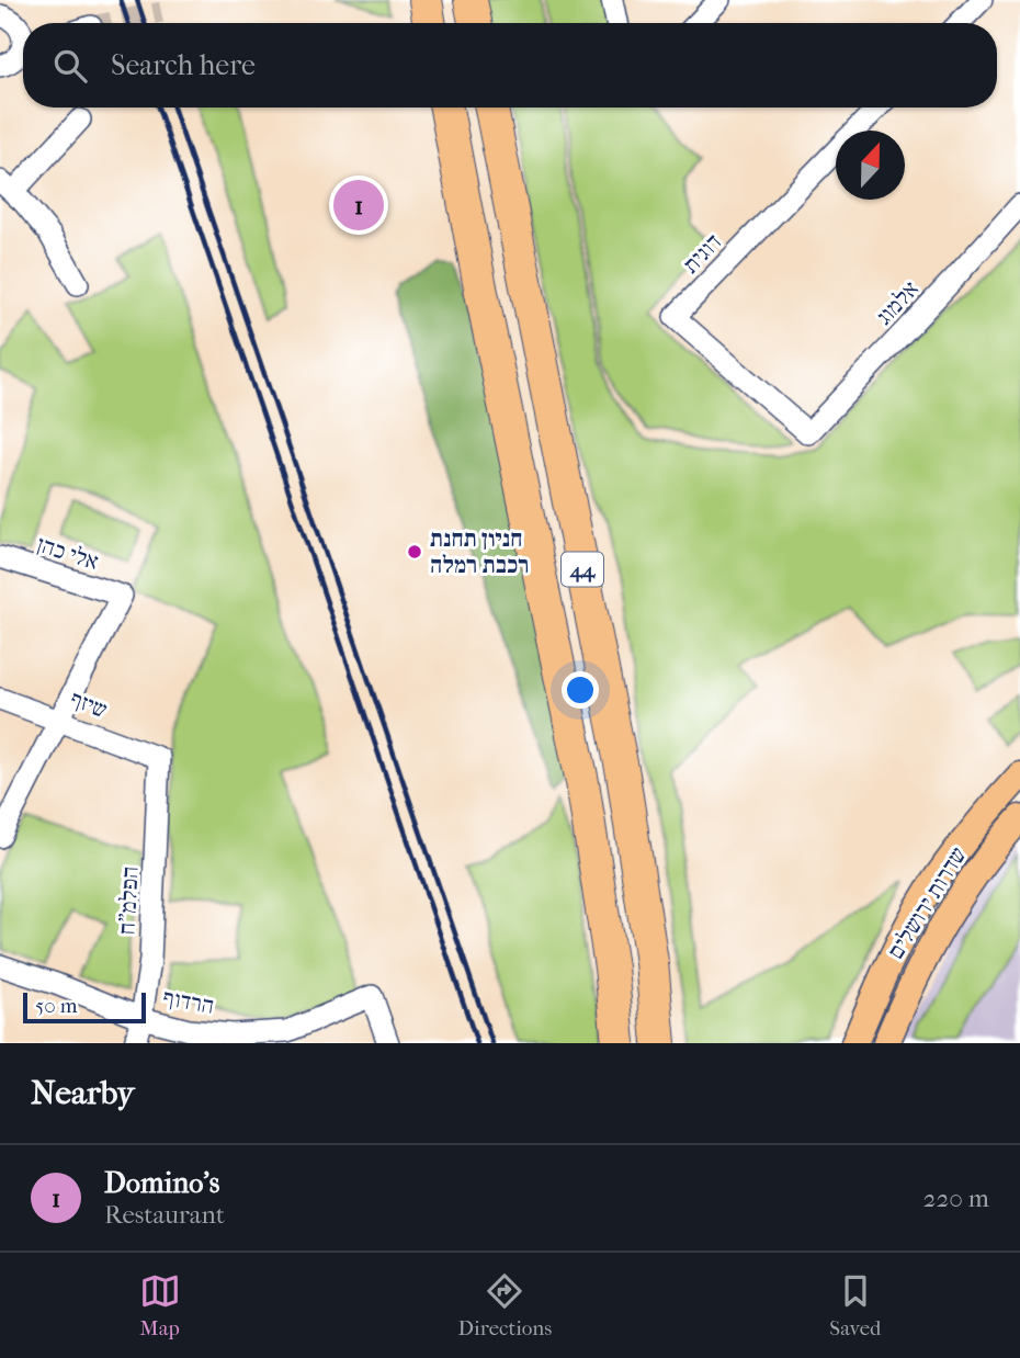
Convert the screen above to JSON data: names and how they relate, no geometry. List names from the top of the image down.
{
  "streets": {
    "highway": ["44"],
    "main road": ["שדרות ירושלים"],
    "street": [
      "דוגית",
      "אלמוג",
      "אלי כהן",
      "שיזף",
      "הפלמ\"ח",
      "הרדוף"
    ]
  },
  "crossings": [
    ["דוגית", "אלמוג"],
    ["אלי כהן", "שיזף"],
    ["שיזף", "הפלמ\"ח"],
    ["הפלמ\"ח", "הרדוף"]
  ],
  "places": ["חניון תחנת רכבת רמלה"],
  "scale_bar": "50 m",
  "north": "top",
  "page": {
    "search": "Search here",
    "pins": "1",
    "scale": "50 m",
    "heading": "Nearby",
    "list": [
      {
        "mark": "1",
        "name": "Domino's",
        "note": "Restaurant",
        "value": "220 m"
      }
    ],
    "nav": ["Map", "Directions", "Saved"]
  }
}
